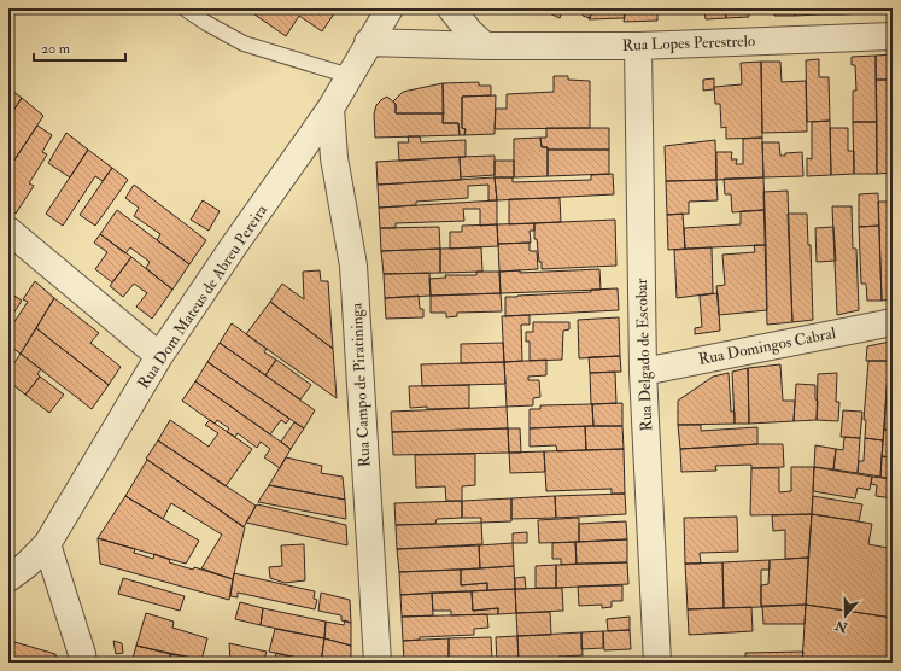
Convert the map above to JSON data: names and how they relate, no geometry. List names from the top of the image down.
{
  "streets": {
    "street": [
      "Rua Lopes Perestrelo",
      "Rua Dom Mateus de Abreu Pereira",
      "Rua Domingos Cabral",
      "Rua Delgado de Escobar",
      "Rua Campo de Piratininga"
    ]
  },
  "crossings": [
    ["Rua Lopes Perestrelo", "Rua Dom Mateus de Abreu Pereira"],
    ["Rua Lopes Perestrelo", "Rua Delgado de Escobar"],
    ["Rua Dom Mateus de Abreu Pereira", "Rua Campo de Piratininga"],
    ["Rua Domingos Cabral", "Rua Delgado de Escobar"]
  ],
  "scale_bar": "20 m",
  "north": "bottom"
}
